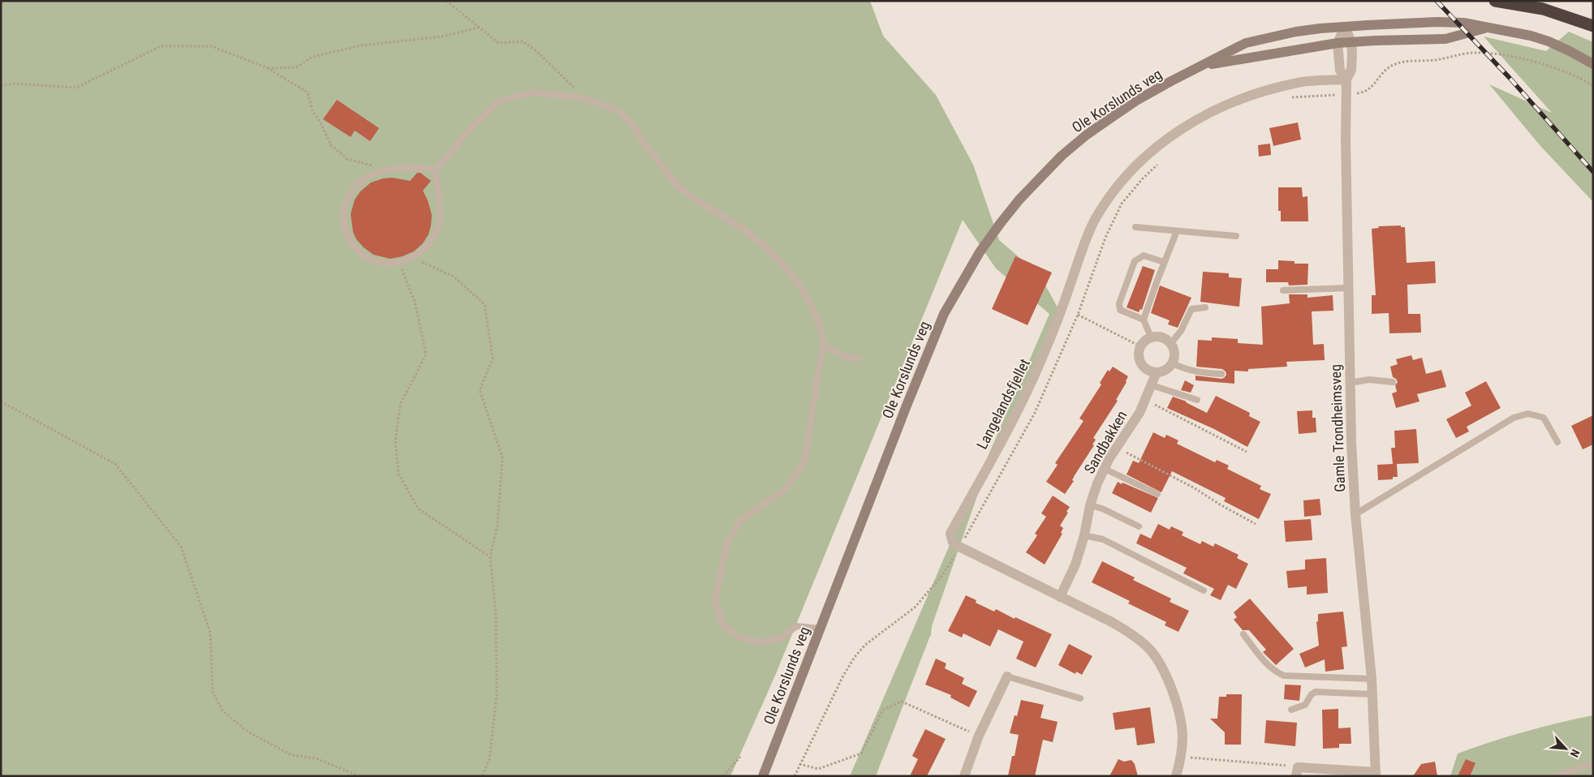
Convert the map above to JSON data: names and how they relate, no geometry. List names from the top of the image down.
{
  "streets": {
    "street": [
      "Ole Korslunds veg",
      "Langelandsfjellet",
      "Gamle Trondheimsveg",
      "Sandbakken"
    ]
  },
  "crossings": [
    ["Ole Korslunds veg", "Gamle Trondheimsveg"],
    ["Langelandsfjellet", "Gamle Trondheimsveg"]
  ],
  "north": "bottom right"
}
